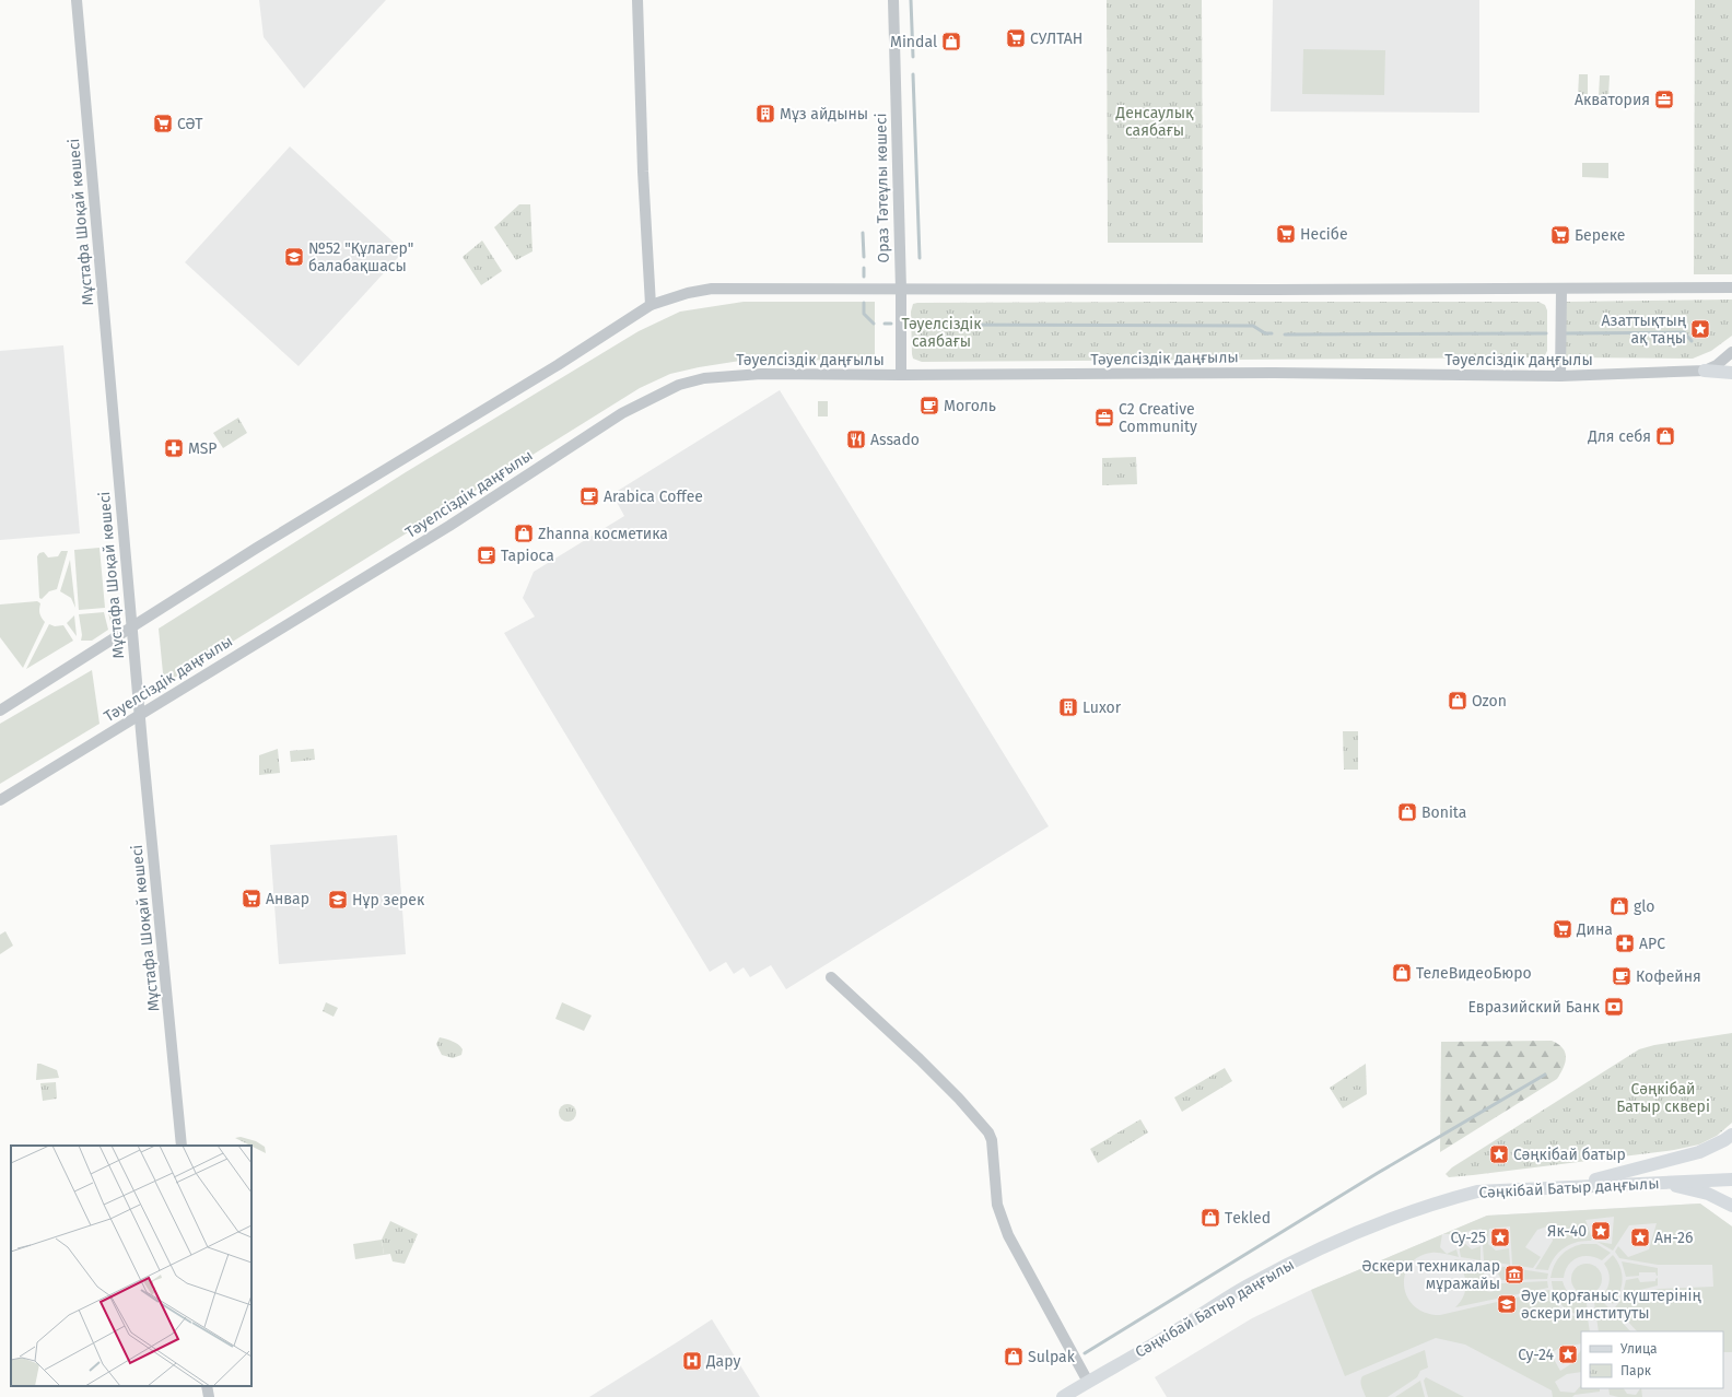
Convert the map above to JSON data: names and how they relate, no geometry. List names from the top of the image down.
{
  "streets": {
    "main road": ["Сәңкібай Батыр даңғылы"],
    "street": ["Ораз Тәтеұлы көшесі", "Мұстафа Шоқай көшесі", "Тәуелсіздік даңғылы"]
  },
  "crossings": [
    ["Ораз Тәтеұлы көшесі", "Тәуелсіздік даңғылы"],
    ["Мұстафа Шоқай көшесі", "Тәуелсіздік даңғылы"]
  ],
  "parks": ["Денсаулық саябағы", "Тәуелсіздік саябағы", "Сәңкібай Батыр сквері"],
  "places": {
    "supermarket": [
      "СУЛТАН",
      "СӘТ",
      "Несiбе",
      "Береке",
      "Анвар",
      "Дина"
    ],
    "shop": [
      "Mindal",
      "Для себя",
      "Zhanna косметика",
      "Ozon",
      "Bonita",
      "glo",
      "ТелеВидеоБюро",
      "Тekled",
      "Sulpak"
    ],
    "office": ["Акватория", "C2 Creative Community"],
    "building": ["Мұз айдыны", "Luxor"],
    "school or university": ["№52 \"Құлагер\" балабақшасы", "Нұр зерек", "Әуе қорғаныс күштерінің әскери институты"],
    "place": [
      "Азаттықтың ақ таңы",
      "Сәңкібай батыр",
      "Як-40",
      "Су-25",
      "Ан-26",
      "Су-24"
    ],
    "cafe": [
      "Моголь",
      "Arabica Coffee",
      "Tapioca",
      "Кофейня"
    ],
    "restaurant": ["Assado"],
    "pharmacy": ["MSP", "АРС"],
    "bank": ["Евразийский Банк"],
    "museum": ["Әскери техникалар мұражайы"],
    "hospital": ["Дару"]
  },
  "legend": ["Улица", "Парк"]
}
